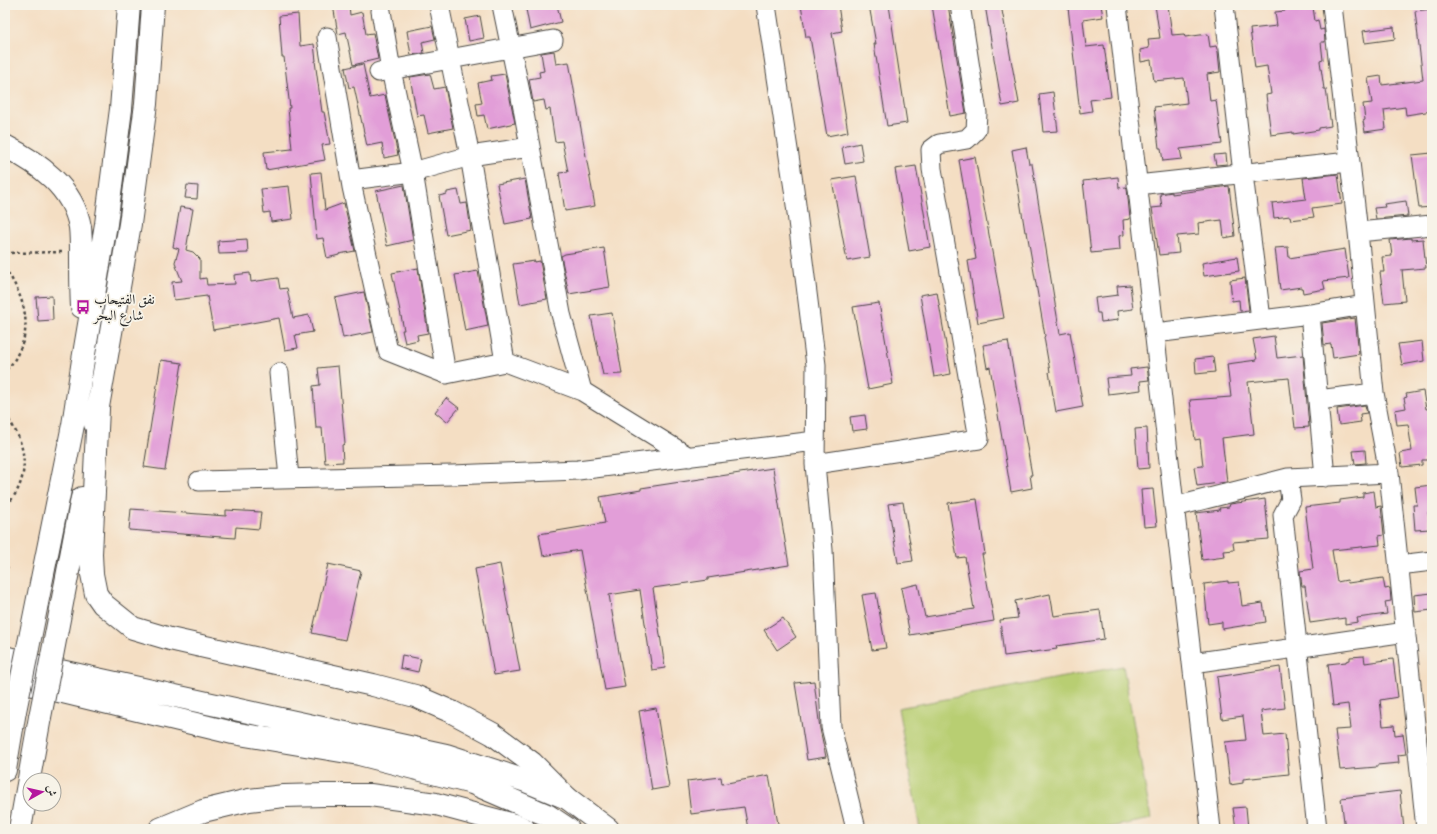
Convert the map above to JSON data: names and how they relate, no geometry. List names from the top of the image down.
{
  "places": {
    "bus stop": ["نفق الفتيحاب شارع البحر"]
  },
  "north": "right"
}
